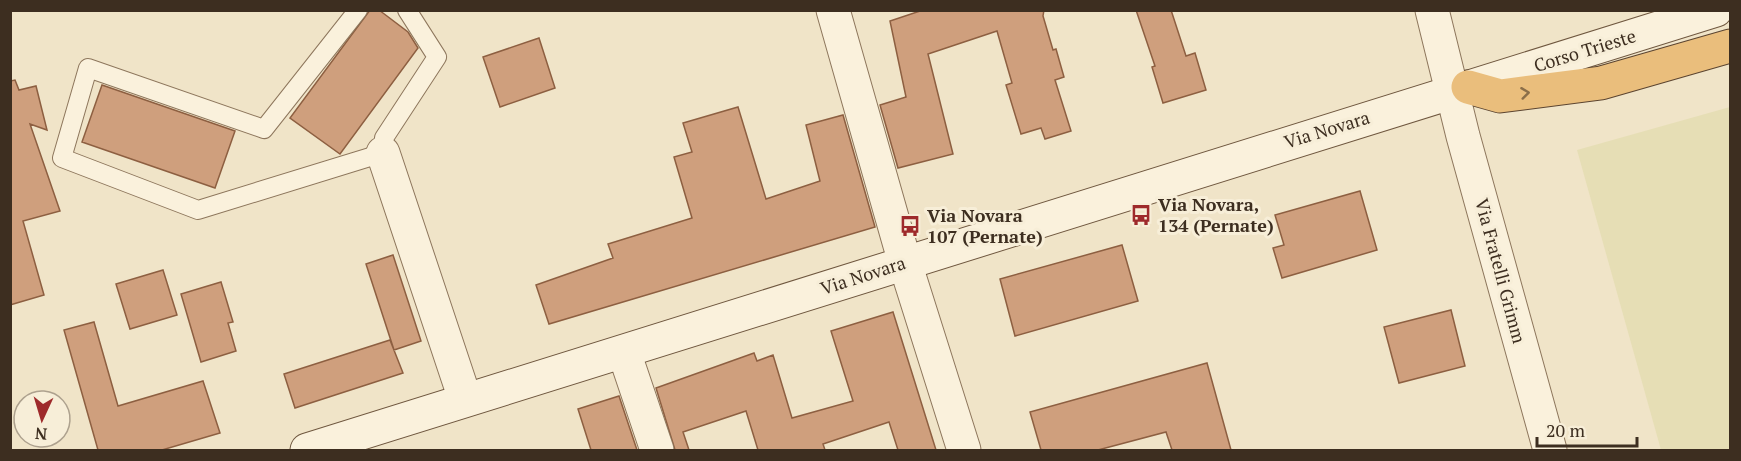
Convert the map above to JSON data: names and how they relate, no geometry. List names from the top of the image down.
{
  "streets": {
    "main road": ["Corso Trieste", "Via Novara", "Via Fratelli Grimm"]
  },
  "crossings": [
    ["Corso Trieste", "Via Novara"],
    ["Corso Trieste", "Via Fratelli Grimm"],
    ["Via Novara", "Via Fratelli Grimm"]
  ],
  "places": {
    "bus stop": ["Via Novara, 134 (Pernate)", "Via Novara 107 (Pernate)"]
  },
  "scale_bar": "20 m",
  "north": "bottom"
}
